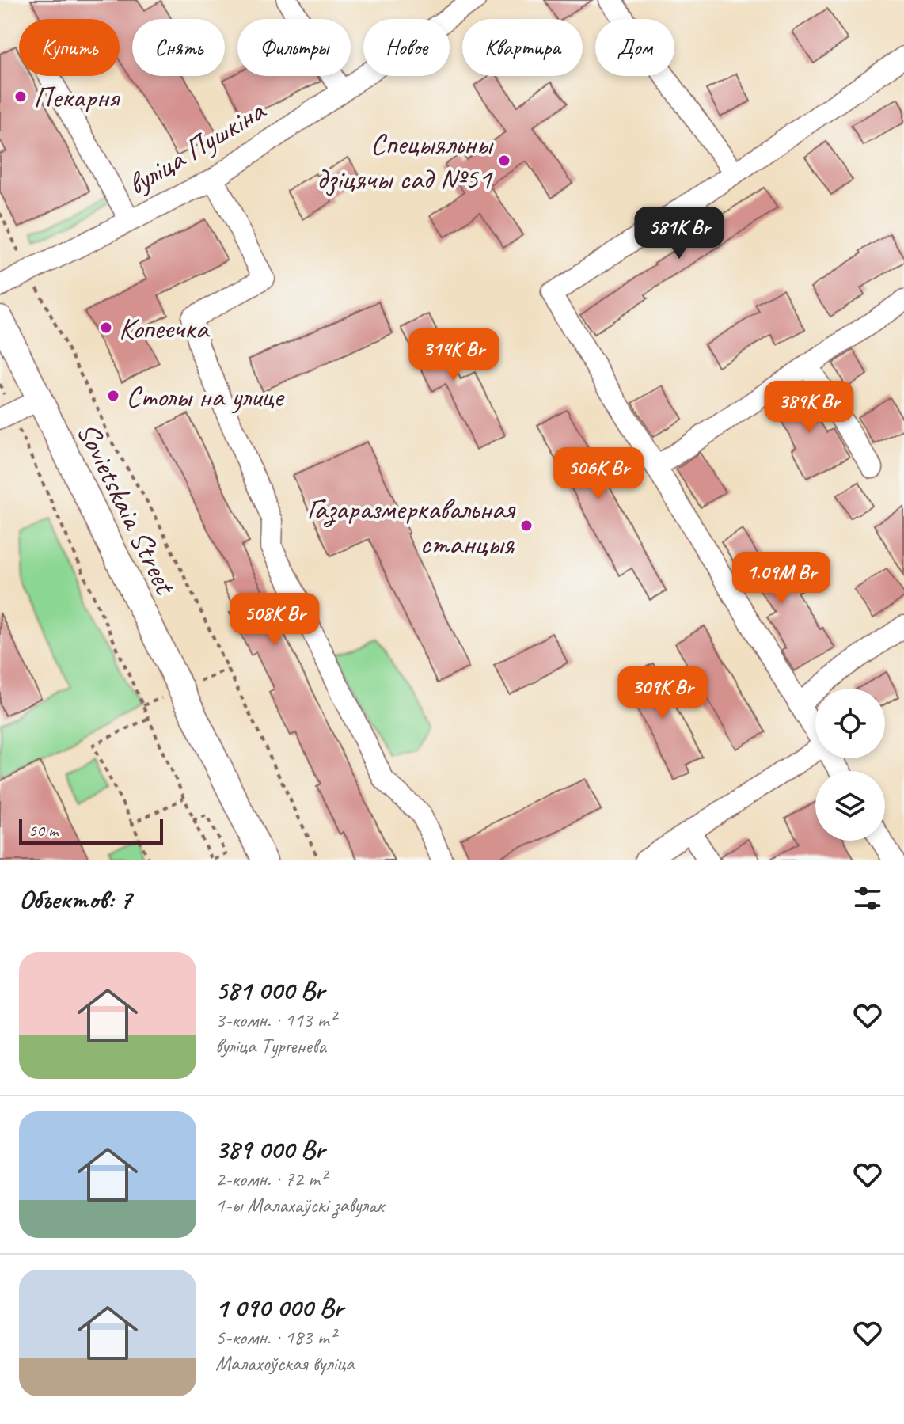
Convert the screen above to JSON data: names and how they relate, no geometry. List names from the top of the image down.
{
  "streets": {
    "main road": ["Sovietskaia Street"],
    "street": ["вуліца Пушкіна"]
  },
  "places": [
    "Пекарня",
    "Спецыяльны дзіцячы сад №51",
    "Копеечка",
    "Столы на улице",
    "Газаразмеркавальная станцыя"
  ],
  "scale_bar": "50 m",
  "page": {
    "chip": [
      "Купить",
      "Снять",
      "Фильтры",
      "Новое",
      "Квартира",
      "Дом"
    ],
    "price": [
      "581K Br",
      "314K Br",
      "389K Br",
      "506K Br",
      "1.09M Br",
      "508K Br",
      "309K Br"
    ],
    "scale": "50 m",
    "heading": "Объектов: 7",
    "list": [
      {
        "name": "581 000 Br",
        "note": "3-комн. · 113 m² · вуліца Тургенева"
      },
      {
        "name": "389 000 Br",
        "note": "2-комн. · 72 m² · 1-ы Малахаўскі завулак"
      },
      {
        "name": "1 090 000 Br",
        "note": "5-комн. · 183 m² · Малахоўская вуліца"
      }
    ]
  }
}
